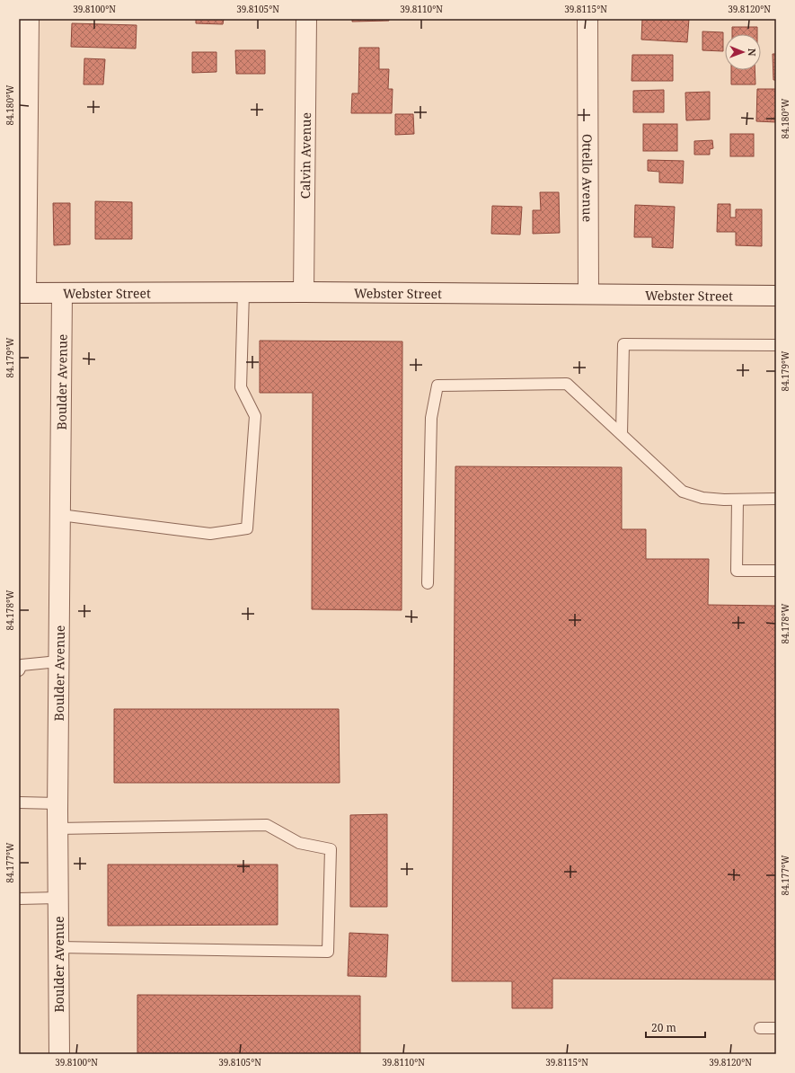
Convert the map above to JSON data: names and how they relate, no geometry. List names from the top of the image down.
{
  "streets": {
    "street": [
      "Calvin Avenue",
      "Ottello Avenue",
      "Webster Street",
      "Boulder Avenue"
    ]
  },
  "crossings": [
    ["Calvin Avenue", "Webster Street"],
    ["Ottello Avenue", "Webster Street"],
    ["Webster Street", "Boulder Avenue"]
  ],
  "scale_bar": "20 m",
  "north": "right",
  "coordinates": [
    "39.8100°N",
    "39.8105°N",
    "39.8110°N",
    "39.8115°N",
    "39.8120°N",
    "84.180°W",
    "84.179°W",
    "84.178°W",
    "84.177°W"
  ]
}
